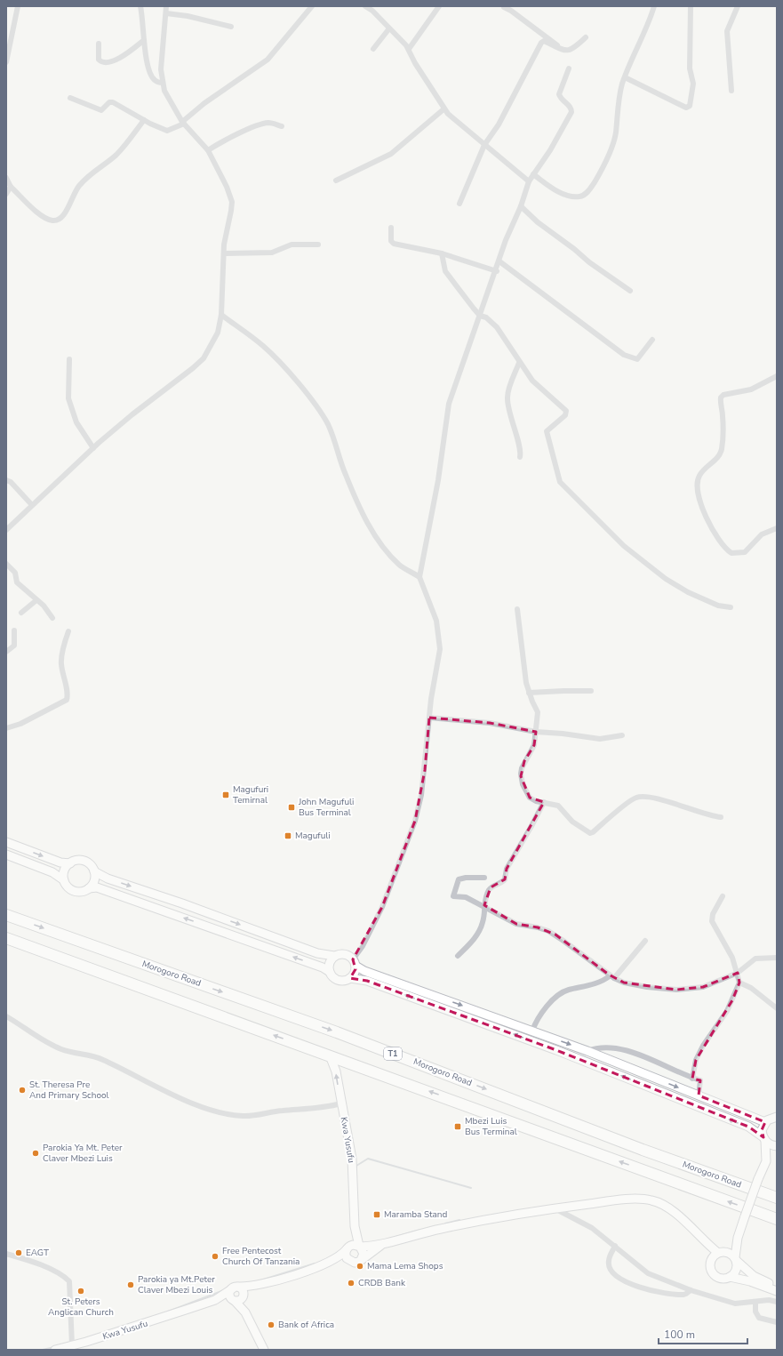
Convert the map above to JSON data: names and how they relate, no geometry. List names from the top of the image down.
{
  "streets": {
    "highway": ["Morogoro Road", "T1"],
    "street": ["Kwa Yusufu"]
  },
  "places": {
    "transit": [
      "Magufuri Temirnal",
      "John Magufuli Bus Terminal",
      "Magufuli",
      "Mbezi Luis Bus Terminal",
      "Maramba Stand"
    ],
    "other": [
      "St. Theresa Pre And Primary School",
      "Parokia Ya Mt. Peter Claver Mbezi Luis",
      "EAGT",
      "Free Pentecost Church Of Tanzania",
      "Mama Lema Shops",
      "CRDB Bank",
      "Parokia ya Mt.Peter Claver Mbezi Louis",
      "St. Peters Anglican Church",
      "Bank of Africa"
    ]
  },
  "scale_bar": "100 m"
}
